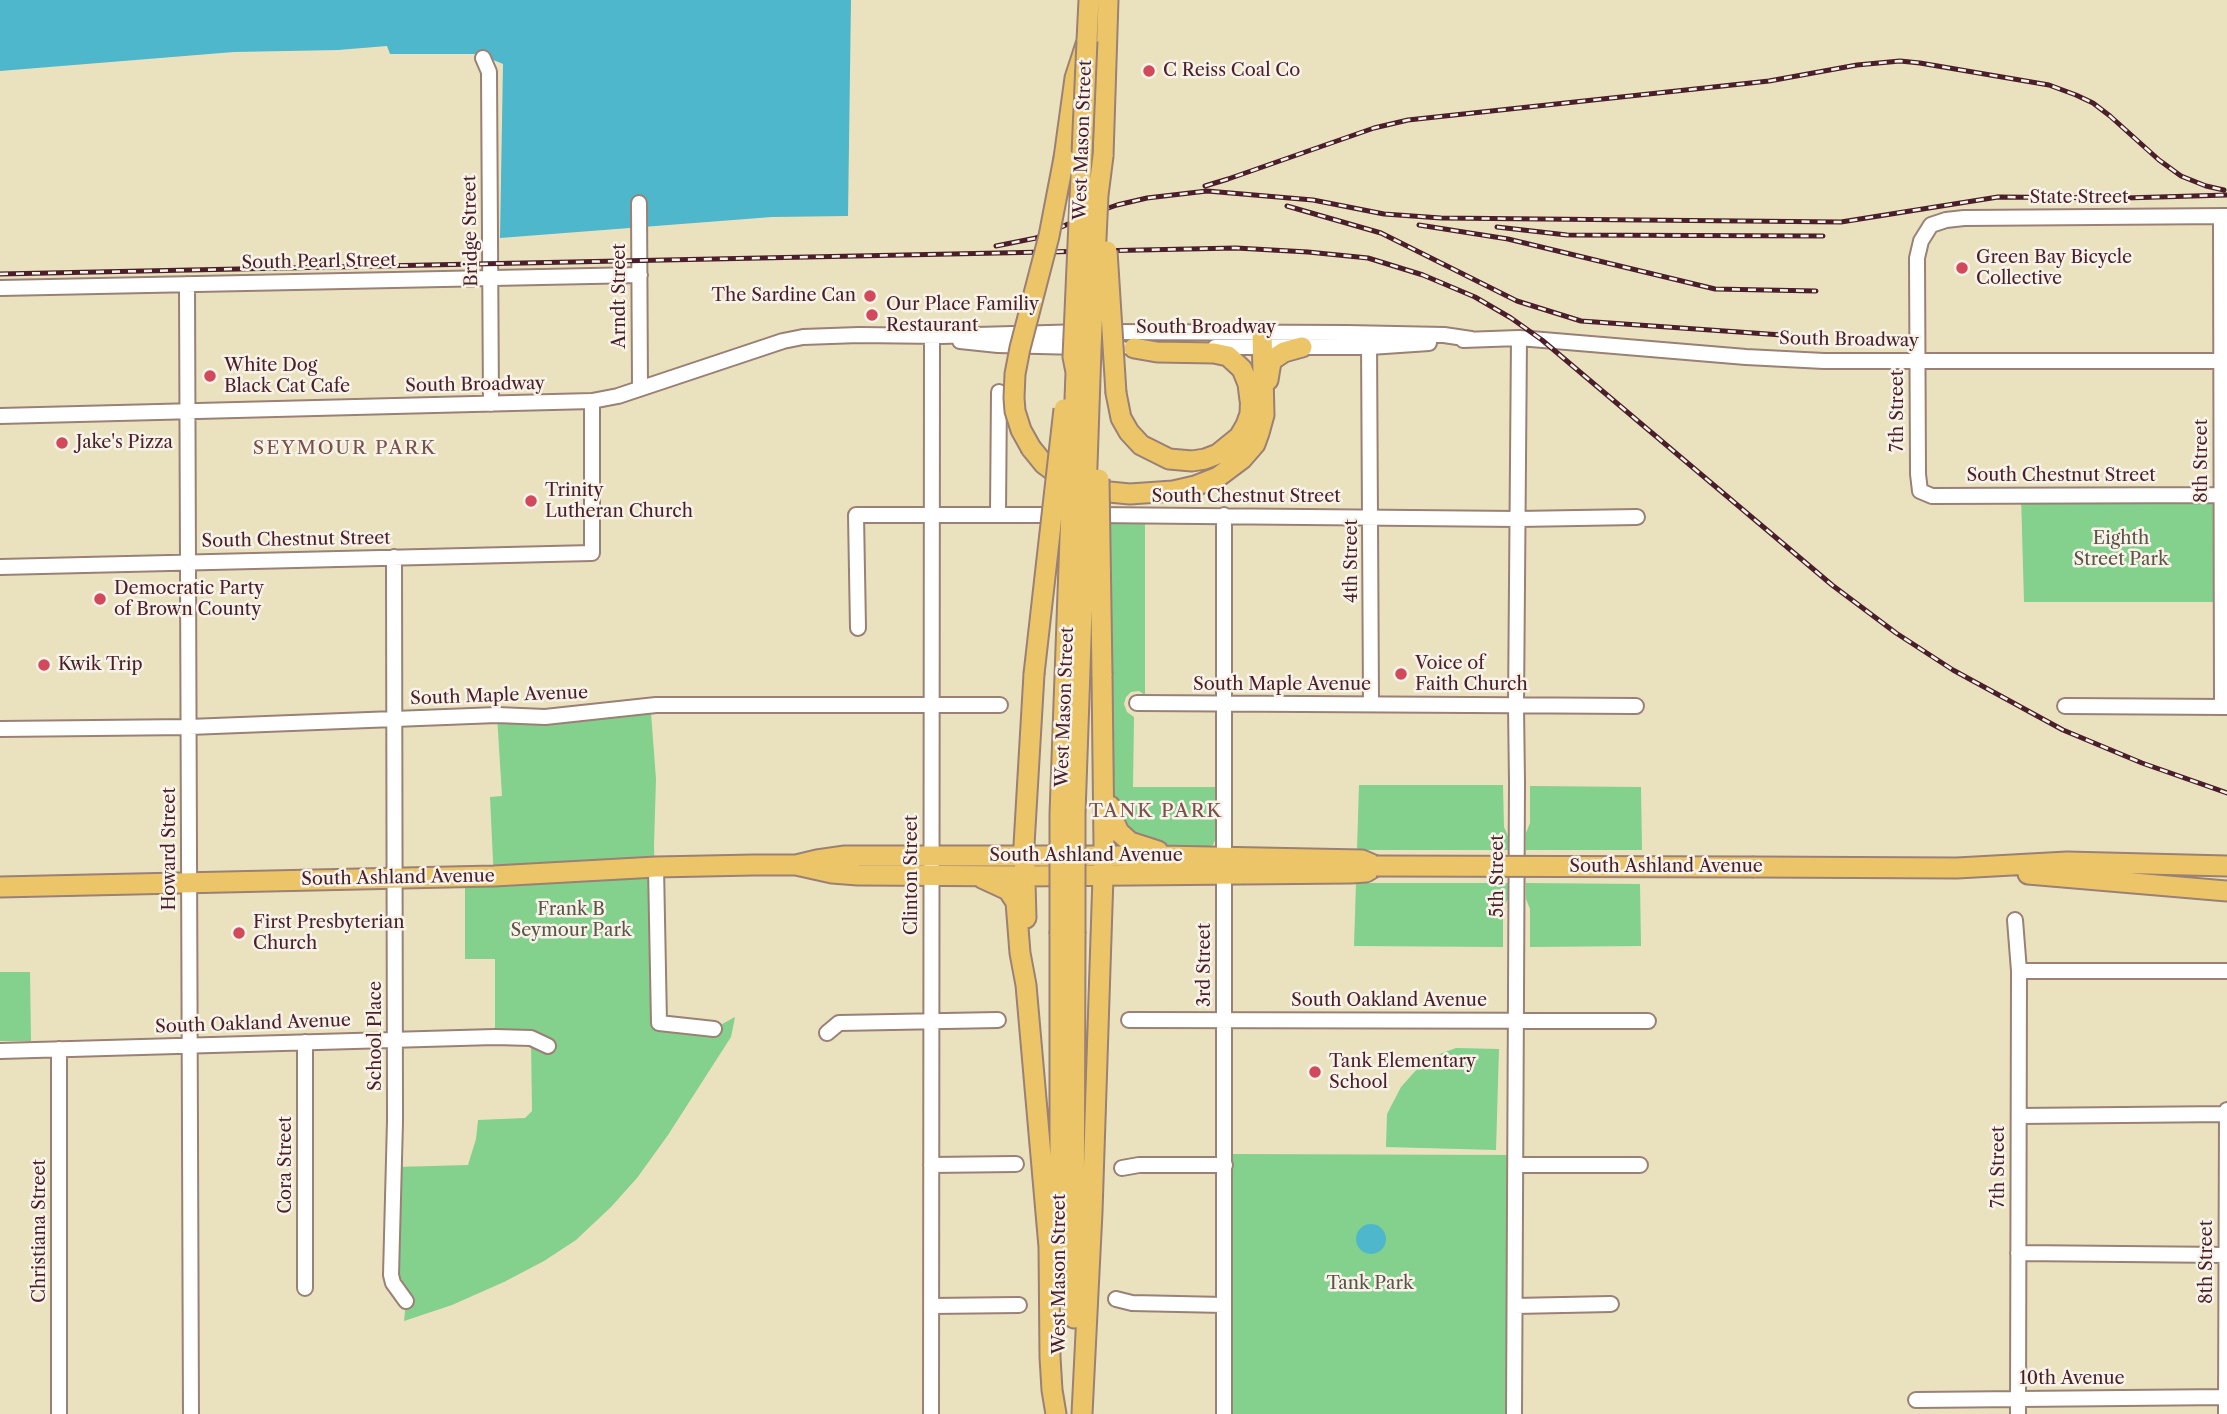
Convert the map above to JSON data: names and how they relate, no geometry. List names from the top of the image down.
{
  "streets": {
    "main road": ["West Mason Street", "South Ashland Avenue"],
    "street": [
      "State Street",
      "Bridge Street",
      "South Pearl Street",
      "Arndt Street",
      "South Broadway",
      "7th Street",
      "8th Street",
      "South Chestnut Street",
      "4th Street",
      "South Maple Avenue",
      "Howard Street",
      "Clinton Street",
      "5th Street",
      "3rd Street",
      "South Oakland Avenue",
      "School Place",
      "Cora Street",
      "Christiana Street",
      "10th Avenue"
    ]
  },
  "crossings": [
    ["State Street", "7th Street"],
    ["State Street", "8th Street"],
    ["Bridge Street", "South Pearl Street"],
    ["Bridge Street", "South Broadway"],
    ["South Pearl Street", "Arndt Street"],
    ["South Pearl Street", "Howard Street"],
    ["Arndt Street", "South Broadway"],
    ["South Broadway", "7th Street"],
    ["South Broadway", "8th Street"],
    ["South Broadway", "South Chestnut Street"],
    ["South Broadway", "4th Street"],
    ["South Broadway", "Howard Street"],
    ["South Broadway", "Clinton Street"],
    ["South Broadway", "5th Street"],
    ["7th Street", "South Chestnut Street"],
    ["7th Street", "10th Avenue"],
    ["8th Street", "South Chestnut Street"],
    ["8th Street", "10th Avenue"],
    ["South Chestnut Street", "4th Street"],
    ["South Chestnut Street", "Howard Street"],
    ["South Chestnut Street", "Clinton Street"],
    ["South Chestnut Street", "5th Street"],
    ["South Chestnut Street", "3rd Street"],
    ["South Chestnut Street", "School Place"],
    ["4th Street", "South Maple Avenue"],
    ["South Maple Avenue", "Howard Street"],
    ["South Maple Avenue", "Clinton Street"],
    ["South Maple Avenue", "5th Street"],
    ["South Maple Avenue", "3rd Street"],
    ["South Maple Avenue", "School Place"],
    ["Howard Street", "South Ashland Avenue"],
    ["Howard Street", "South Oakland Avenue"],
    ["South Ashland Avenue", "Clinton Street"],
    ["South Ashland Avenue", "3rd Street"],
    ["South Ashland Avenue", "School Place"],
    ["5th Street", "South Oakland Avenue"],
    ["3rd Street", "South Oakland Avenue"],
    ["South Oakland Avenue", "School Place"],
    ["South Oakland Avenue", "Cora Street"],
    ["South Oakland Avenue", "Christiana Street"]
  ],
  "districts": ["SEYMOUR PARK", "TANK PARK"],
  "parks": ["Eighth Street Park", "Frank B Seymour Park", "Tank Park"],
  "places": [
    "C Reiss Coal Co",
    "Green Bay Bicycle Collective",
    "The Sardine Can",
    "Our Place Familiy Restaurant",
    "White Dog Black Cat Cafe",
    "Jake's Pizza",
    "Trinity Lutheran Church",
    "Democratic Party of Brown County",
    "Kwik Trip",
    "Voice of Faith Church",
    "First Presbyterian Church",
    "Tank Elementary School"
  ]
}
